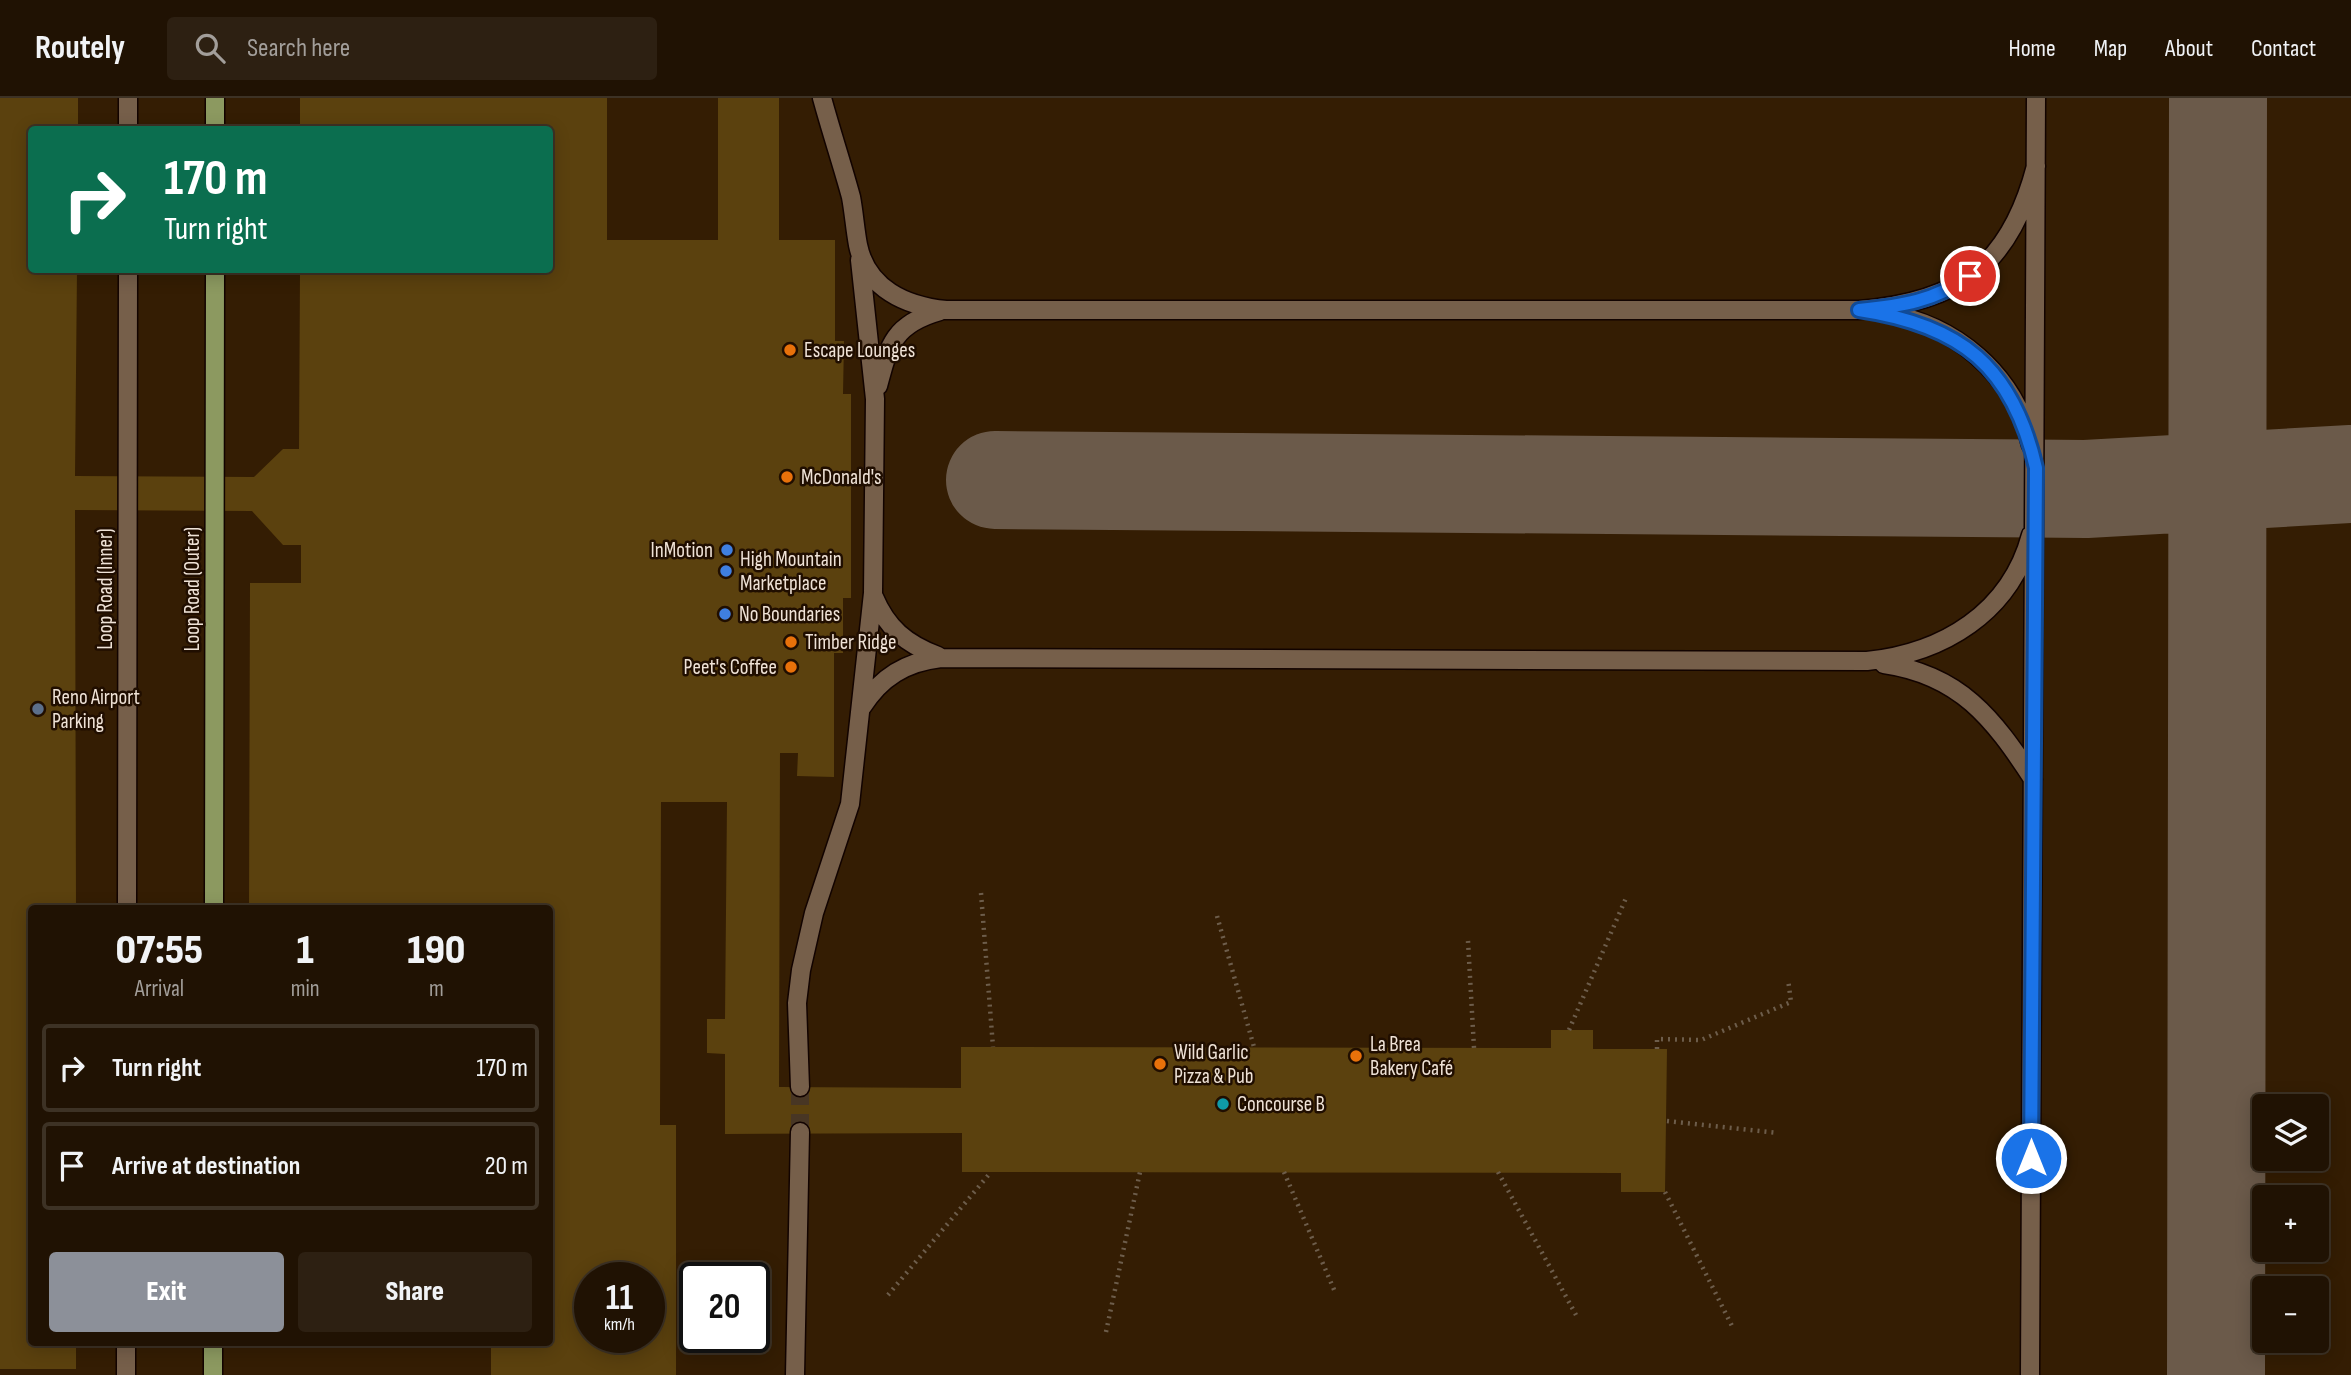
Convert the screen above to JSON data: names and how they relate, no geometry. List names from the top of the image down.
{
  "streets": {
    "main road": ["Loop Road (Outer)"],
    "street": ["Loop Road (Inner)"]
  },
  "places": [
    "Escape Lounges",
    "McDonald's",
    "InMotion",
    "High Mountain Marketplace",
    "No Boundaries",
    "Timber Ridge",
    "Peet's Coffee",
    "Reno Airport Parking",
    "La Brea Bakery Café",
    "Wild Garlic Pizza & Pub",
    "Concourse B"
  ],
  "page": {
    "header": "Routely",
    "search": "Search here",
    "nav": [
      "Home",
      "Map",
      "About",
      "Contact"
    ],
    "turn": ["170 m", "Turn right"],
    "eta": [
      "07:55",
      "Arrival",
      "1",
      "min",
      "190",
      "m"
    ],
    "list": [
      {
        "name": "Turn right",
        "value": "170 m"
      },
      {
        "name": "Arrive at destination",
        "value": "20 m"
      }
    ],
    "map_buttons": ["+", "−"],
    "buttons": ["Exit", "Share"],
    "speed": "11 km/h",
    "limit": "20"
  }
}
